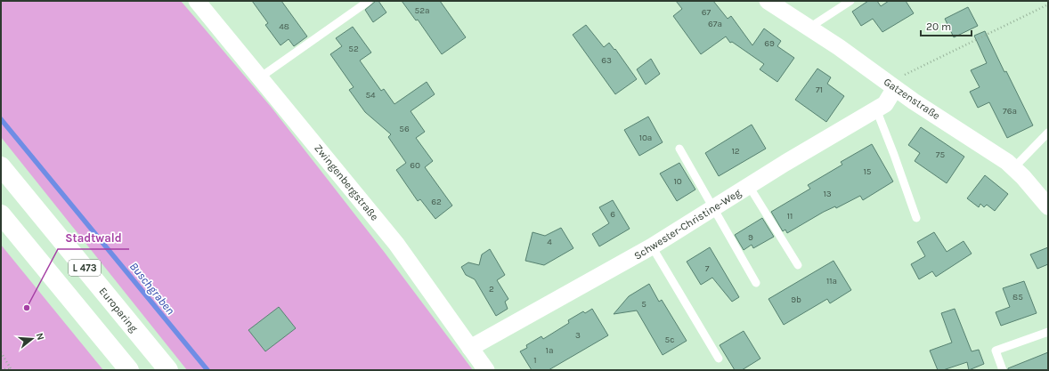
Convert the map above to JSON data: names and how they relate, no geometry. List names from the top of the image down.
{
  "streets": {
    "main road": ["L 473", "Europaring"],
    "street": ["Gatzenstraße", "Zwingenbergstraße", "Schwester-Christine-Weg"]
  },
  "crossings": [
    ["Gatzenstraße", "Schwester-Christine-Weg"],
    ["Zwingenbergstraße", "Schwester-Christine-Weg"]
  ],
  "water": ["Buschgraben"],
  "places": ["Stadtwald"],
  "house_numbers": [
    "52a",
    "67",
    "67a",
    "48",
    "69",
    "52",
    "63",
    "71",
    "54",
    "76a",
    "56",
    "10a",
    "12",
    "75",
    "60",
    "15",
    "10",
    "13",
    "62",
    "6",
    "11",
    "9",
    "4",
    "7",
    "11a",
    "2",
    "85",
    "9b",
    "5",
    "3",
    "5c",
    "1a",
    "1"
  ],
  "scale_bar": "20 m",
  "north": "right"
}
